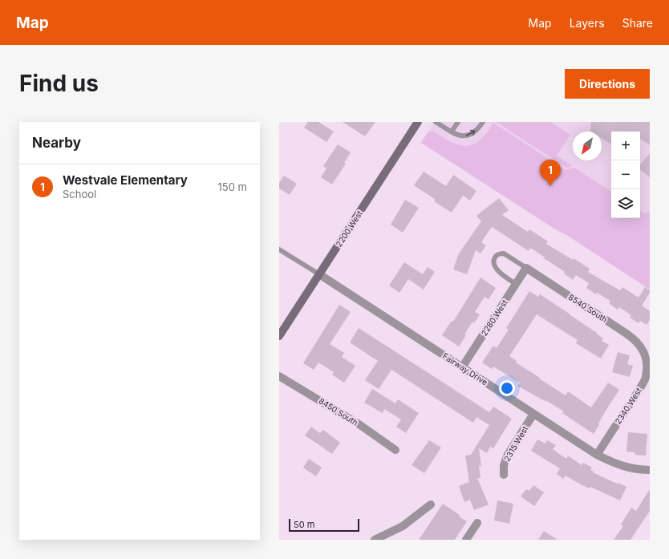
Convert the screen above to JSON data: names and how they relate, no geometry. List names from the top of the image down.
{
  "streets": {
    "street": [
      "2200 West",
      "8540 South",
      "2280 West",
      "Fairway Drive",
      "2340 West",
      "8450 South",
      "2315 West"
    ]
  },
  "crossings": [
    ["2200 West", "Fairway Drive"],
    ["8540 South", "2280 West"],
    ["8540 South", "2340 West"],
    ["2280 West", "Fairway Drive"],
    ["Fairway Drive", "2340 West"],
    ["Fairway Drive", "2315 West"]
  ],
  "scale_bar": "50 m",
  "north": "bottom left",
  "page": {
    "header": "Map",
    "nav": ["Map", "Layers", "Share"],
    "buttons": "Directions",
    "title": "Find us",
    "heading": "Nearby",
    "map_buttons": ["+", "−"],
    "pins": "1",
    "list": [
      {
        "mark": "1",
        "name": "Westvale Elementary",
        "note": "School",
        "value": "150 m"
      }
    ],
    "scale": "50 m"
  }
}
